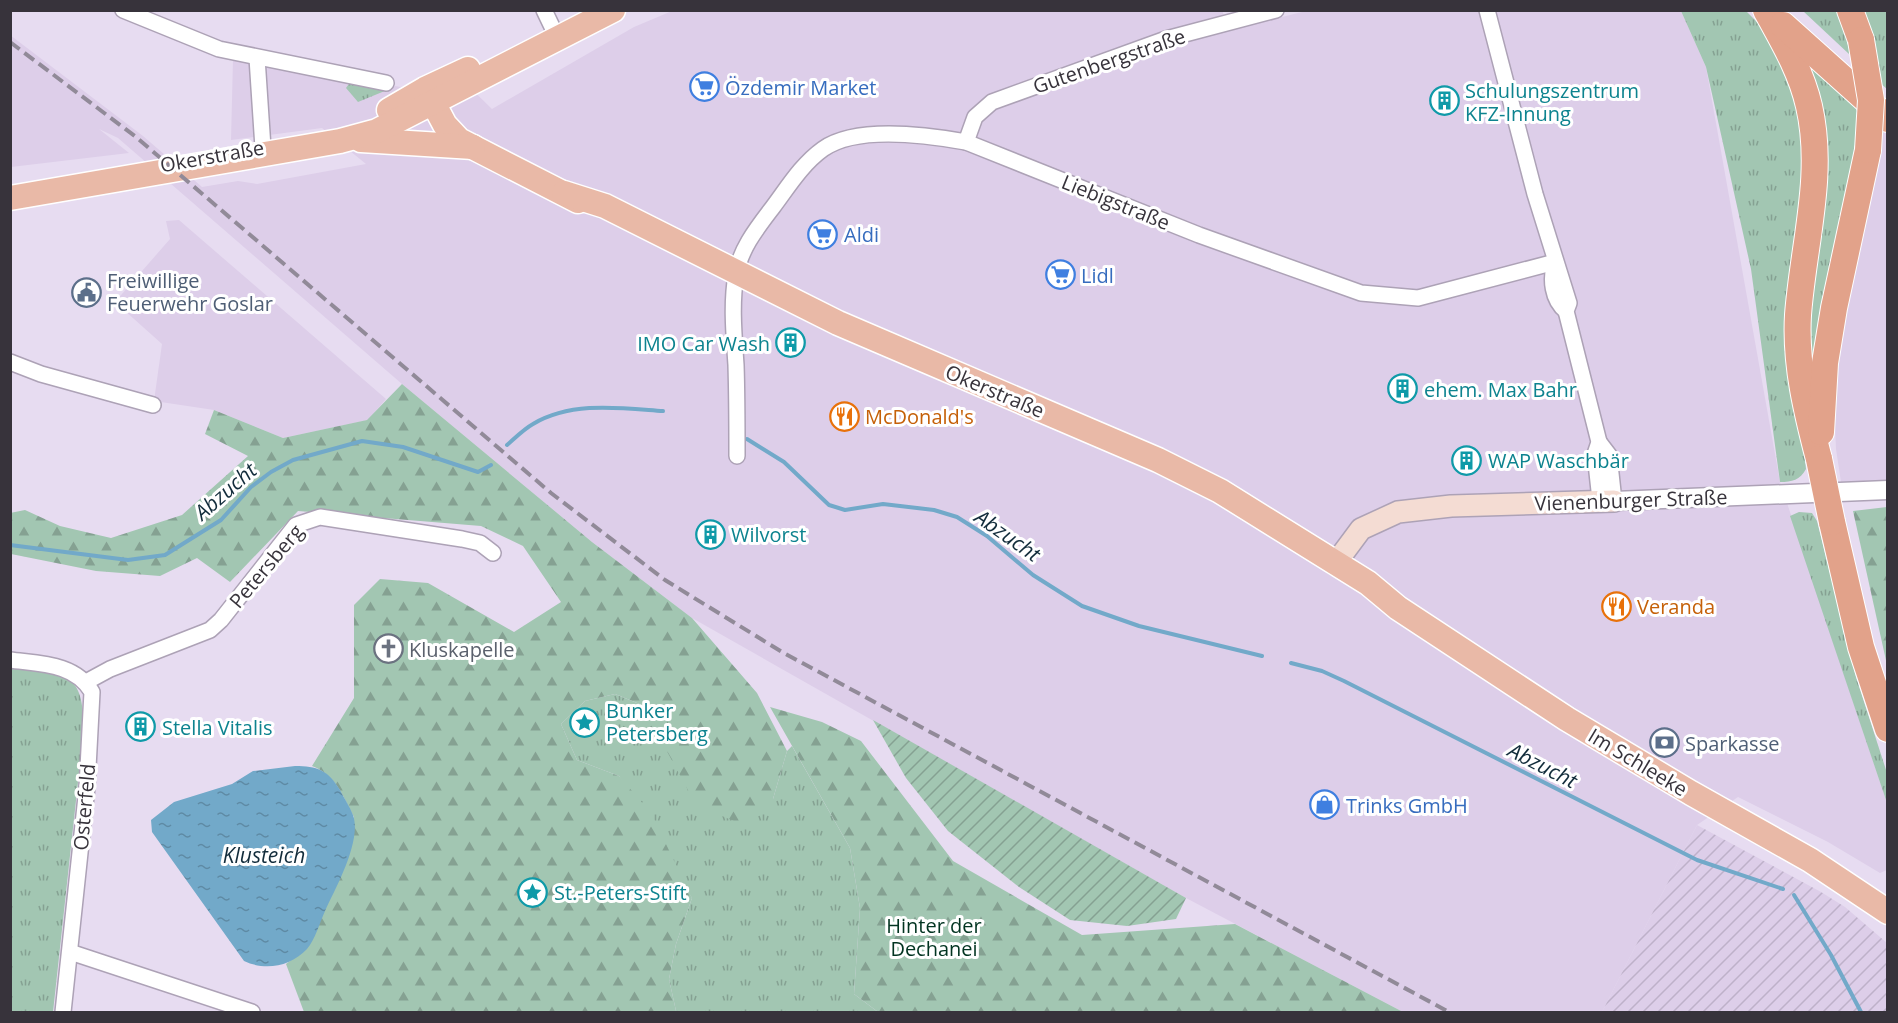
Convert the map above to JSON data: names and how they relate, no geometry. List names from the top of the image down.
{
  "streets": {
    "main road": ["Okerstraße", "Vienenburger Straße", "Im Schleeke"],
    "street": [
      "Gutenbergstraße",
      "Liebigstraße",
      "Petersberg",
      "Osterfeld"
    ]
  },
  "crossings": [
    ["Gutenbergstraße", "Liebigstraße"],
    ["Okerstraße", "Liebigstraße"],
    ["Okerstraße", "Vienenburger Straße"],
    ["Okerstraße", "Im Schleeke"],
    ["Vienenburger Straße", "Im Schleeke"],
    ["Petersberg", "Osterfeld"]
  ],
  "water": ["Abzucht", "Klusteich"],
  "parks": ["Hinter der Dechanei"],
  "places": {
    "supermarket": ["Özdemir Market", "Aldi", "Lidl"],
    "building": [
      "Schulungszentrum KFZ-Innung",
      "IMO Car Wash",
      "ehem. Max Bahr",
      "WAP Waschbär",
      "Wilvorst",
      "Stella Vitalis"
    ],
    "public building": ["Freiwillige Feuerwehr Goslar"],
    "restaurant": ["McDonald's", "Veranda"],
    "church": ["Kluskapelle"],
    "place": ["Bunker Petersberg", "St.-Peters-Stift"],
    "bank": ["Sparkasse"],
    "shop": ["Trinks GmbH"]
  }
}
